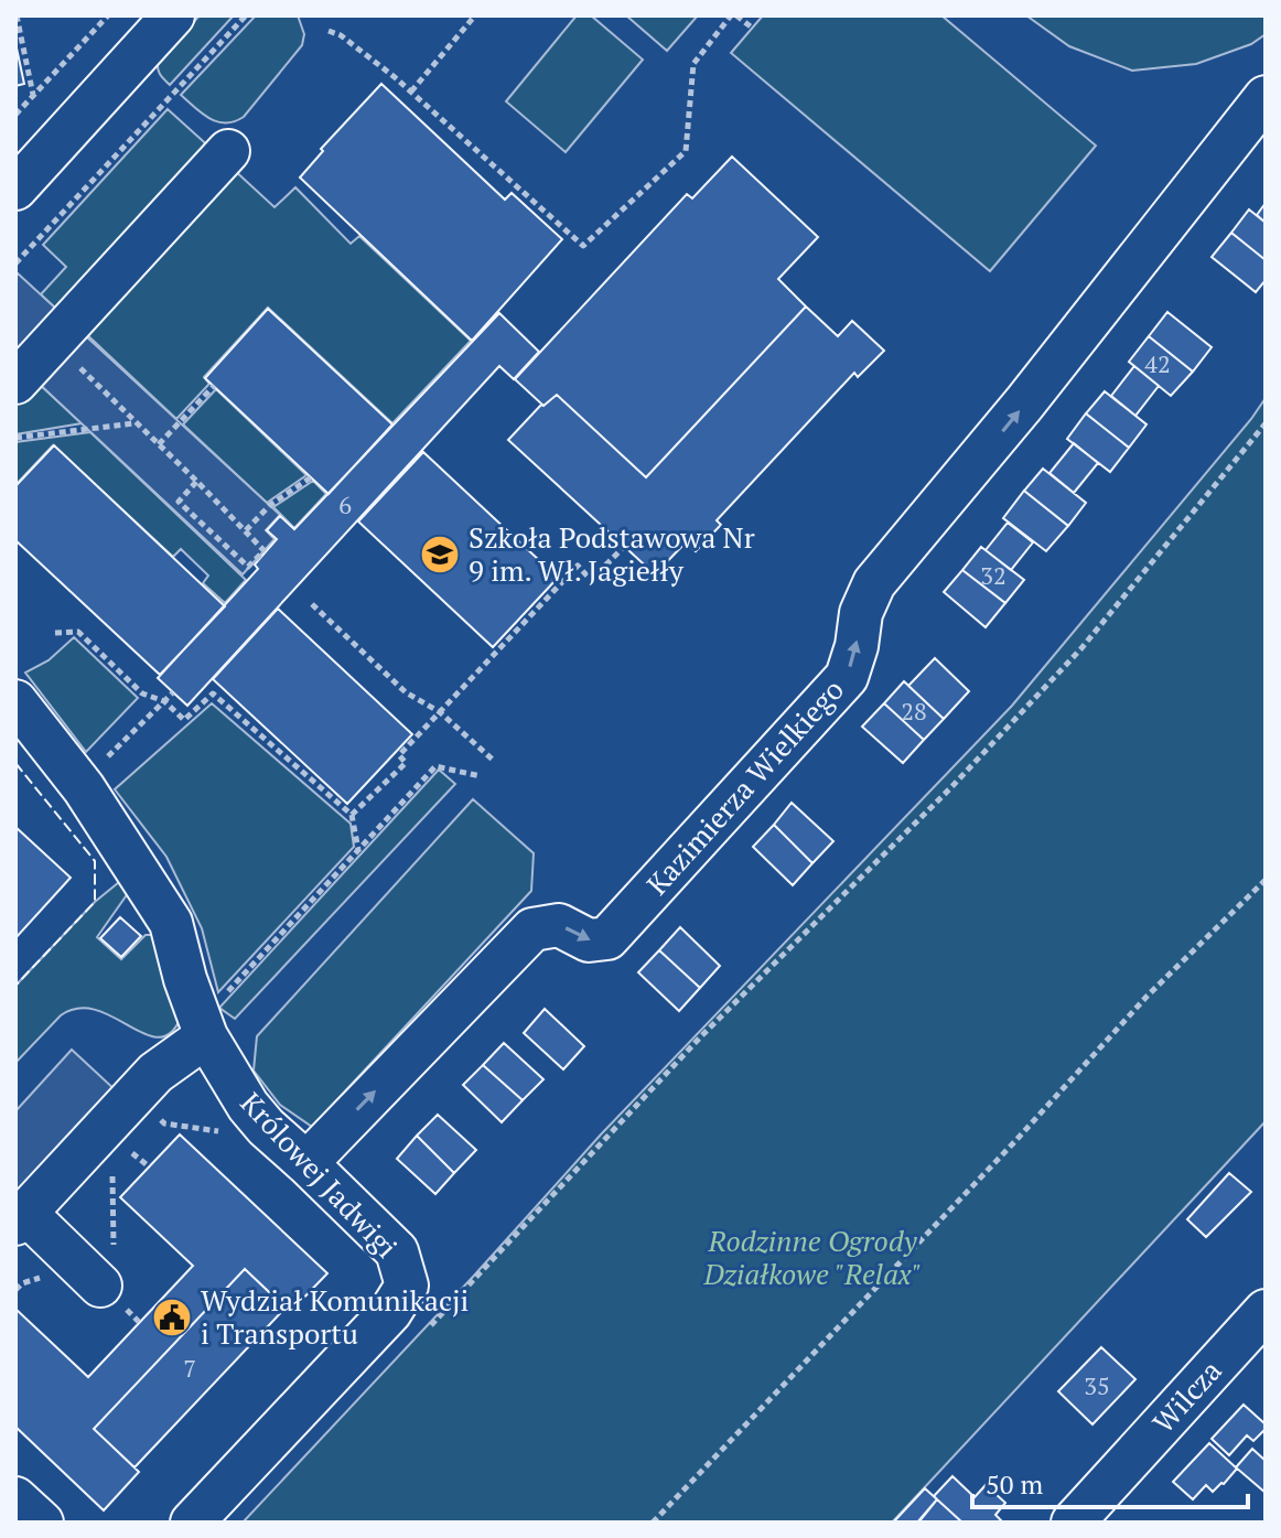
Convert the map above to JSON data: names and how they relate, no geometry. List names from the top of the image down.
{
  "streets": {
    "street": ["Kazimierza Wielkiego", "Królowej Jadwigi", "Wilcza"]
  },
  "crossings": [
    ["Kazimierza Wielkiego", "Królowej Jadwigi"]
  ],
  "one_way": ["Kazimierza Wielkiego"],
  "parks": ["Rodzinne Ogrody Działkowe \"Relax\""],
  "places": {
    "school or university": ["Szkoła Podstawowa Nr 9 im. Wł. Jagiełły"],
    "public building": ["Wydział Komunikacji i Transportu"]
  },
  "house_numbers": [
    "42",
    "6",
    "32",
    "28",
    "7",
    "35"
  ],
  "scale_bar": "50 m"
}
